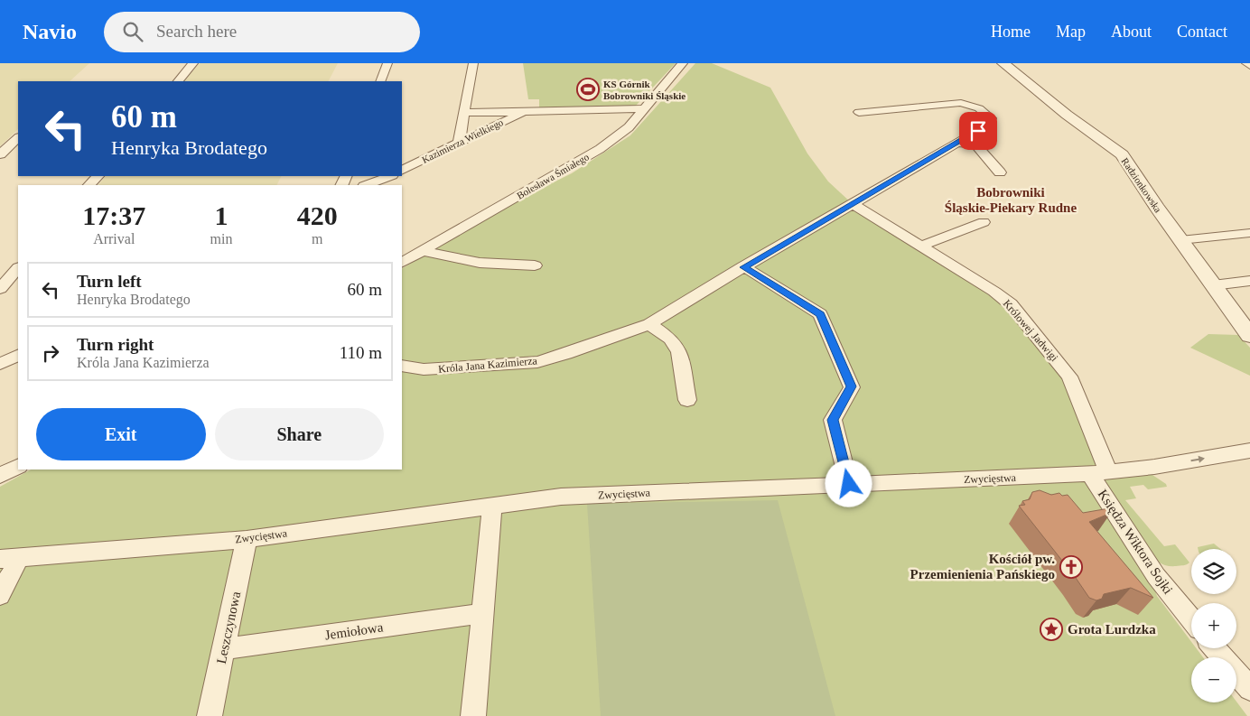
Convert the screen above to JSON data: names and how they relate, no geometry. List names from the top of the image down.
{
  "streets": {
    "street": [
      "Kazimierza Wielkiego",
      "Bolesława Śmiałego",
      "Radzionkowska",
      "Królowej Jadwigi",
      "Króla Jana Kazimierza",
      "Zwycięstwa",
      "Księdza Wiktora Sojki",
      "Leszczynowa",
      "Jemiołowa"
    ]
  },
  "crossings": [
    ["Kazimierza Wielkiego", "Bolesława Śmiałego"],
    ["Królowej Jadwigi", "Króla Jana Kazimierza"],
    ["Królowej Jadwigi", "Zwycięstwa"],
    ["Królowej Jadwigi", "Księdza Wiktora Sojki"],
    ["Zwycięstwa", "Księdza Wiktora Sojki"],
    ["Zwycięstwa", "Leszczynowa"],
    ["Leszczynowa", "Jemiołowa"]
  ],
  "districts": ["Bobrowniki Śląskie-Piekary Rudne"],
  "places": {
    "sports": ["KS Górnik Bobrowniki Śląskie"],
    "church": ["Kościół pw. Przemienienia Pańskiego"],
    "place": ["Grota Lurdzka"]
  },
  "page": {
    "header": "Navio",
    "search": "Search here",
    "nav": [
      "Home",
      "Map",
      "About",
      "Contact"
    ],
    "turn": ["60 m", "Henryka Brodatego"],
    "eta": [
      "17:37",
      "Arrival",
      "1",
      "min",
      "420",
      "m"
    ],
    "list": [
      {
        "name": "Turn left",
        "note": "Henryka Brodatego",
        "value": "60 m"
      },
      {
        "name": "Turn right",
        "note": "Króla Jana Kazimierza",
        "value": "110 m"
      }
    ],
    "buttons": ["Exit", "Share"],
    "map_buttons": ["+", "−"]
  }
}
